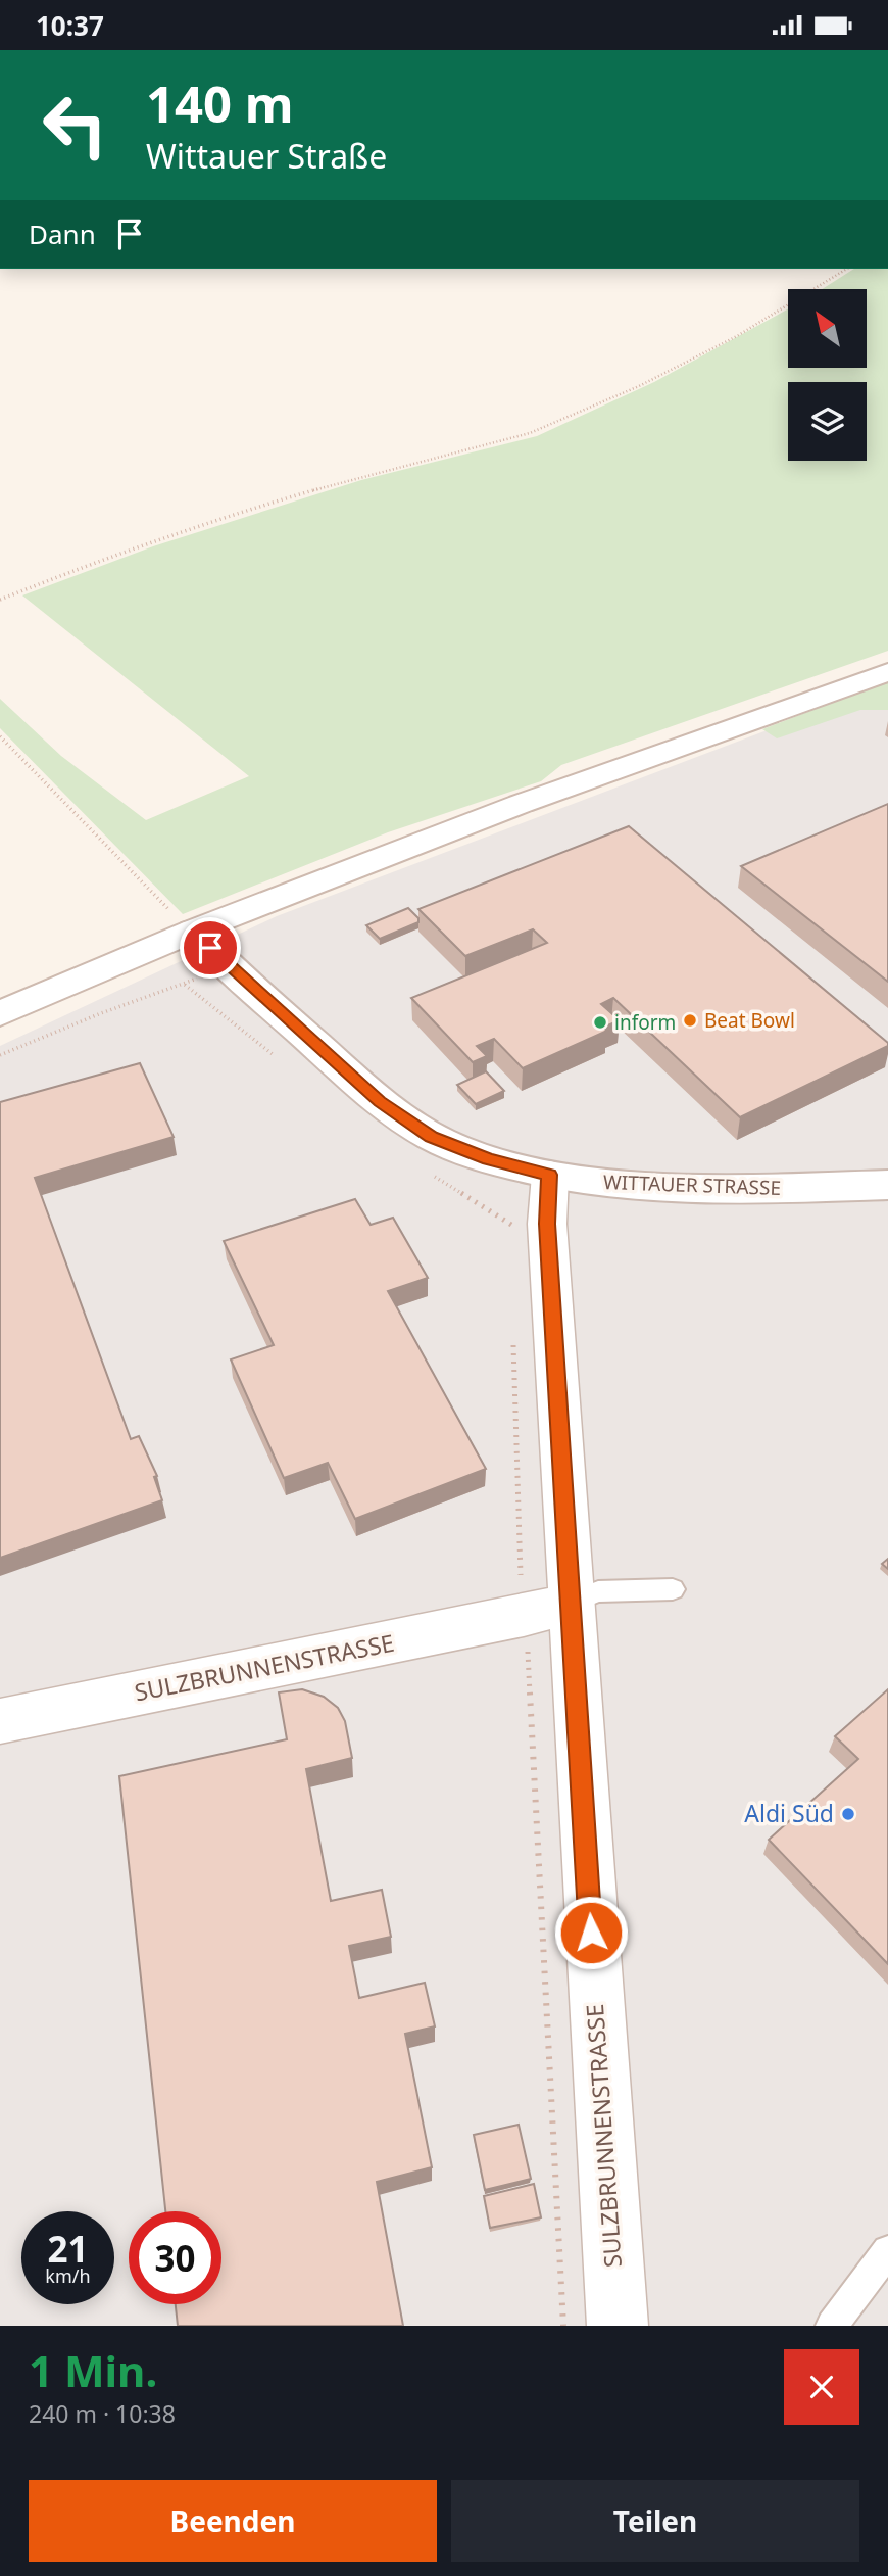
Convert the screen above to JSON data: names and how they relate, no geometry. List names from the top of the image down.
{
  "streets": {
    "main road": ["WITTAUER STRASSE"],
    "street": ["SULZBRUNNENSTRASSE"]
  },
  "crossings": [
    ["WITTAUER STRASSE", "SULZBRUNNENSTRASSE"]
  ],
  "places": ["Beat Bowl", "inform", "Aldi Süd"],
  "north": "top left",
  "page": {
    "status": "10:37",
    "turn": ["140 m", "Wittauer Straße"],
    "then": "Dann",
    "speed": "21 km/h",
    "limit": "30",
    "heading": ["1 Min.", "240 m · 10:38"],
    "buttons": ["Beenden", "Teilen"]
  }
}
